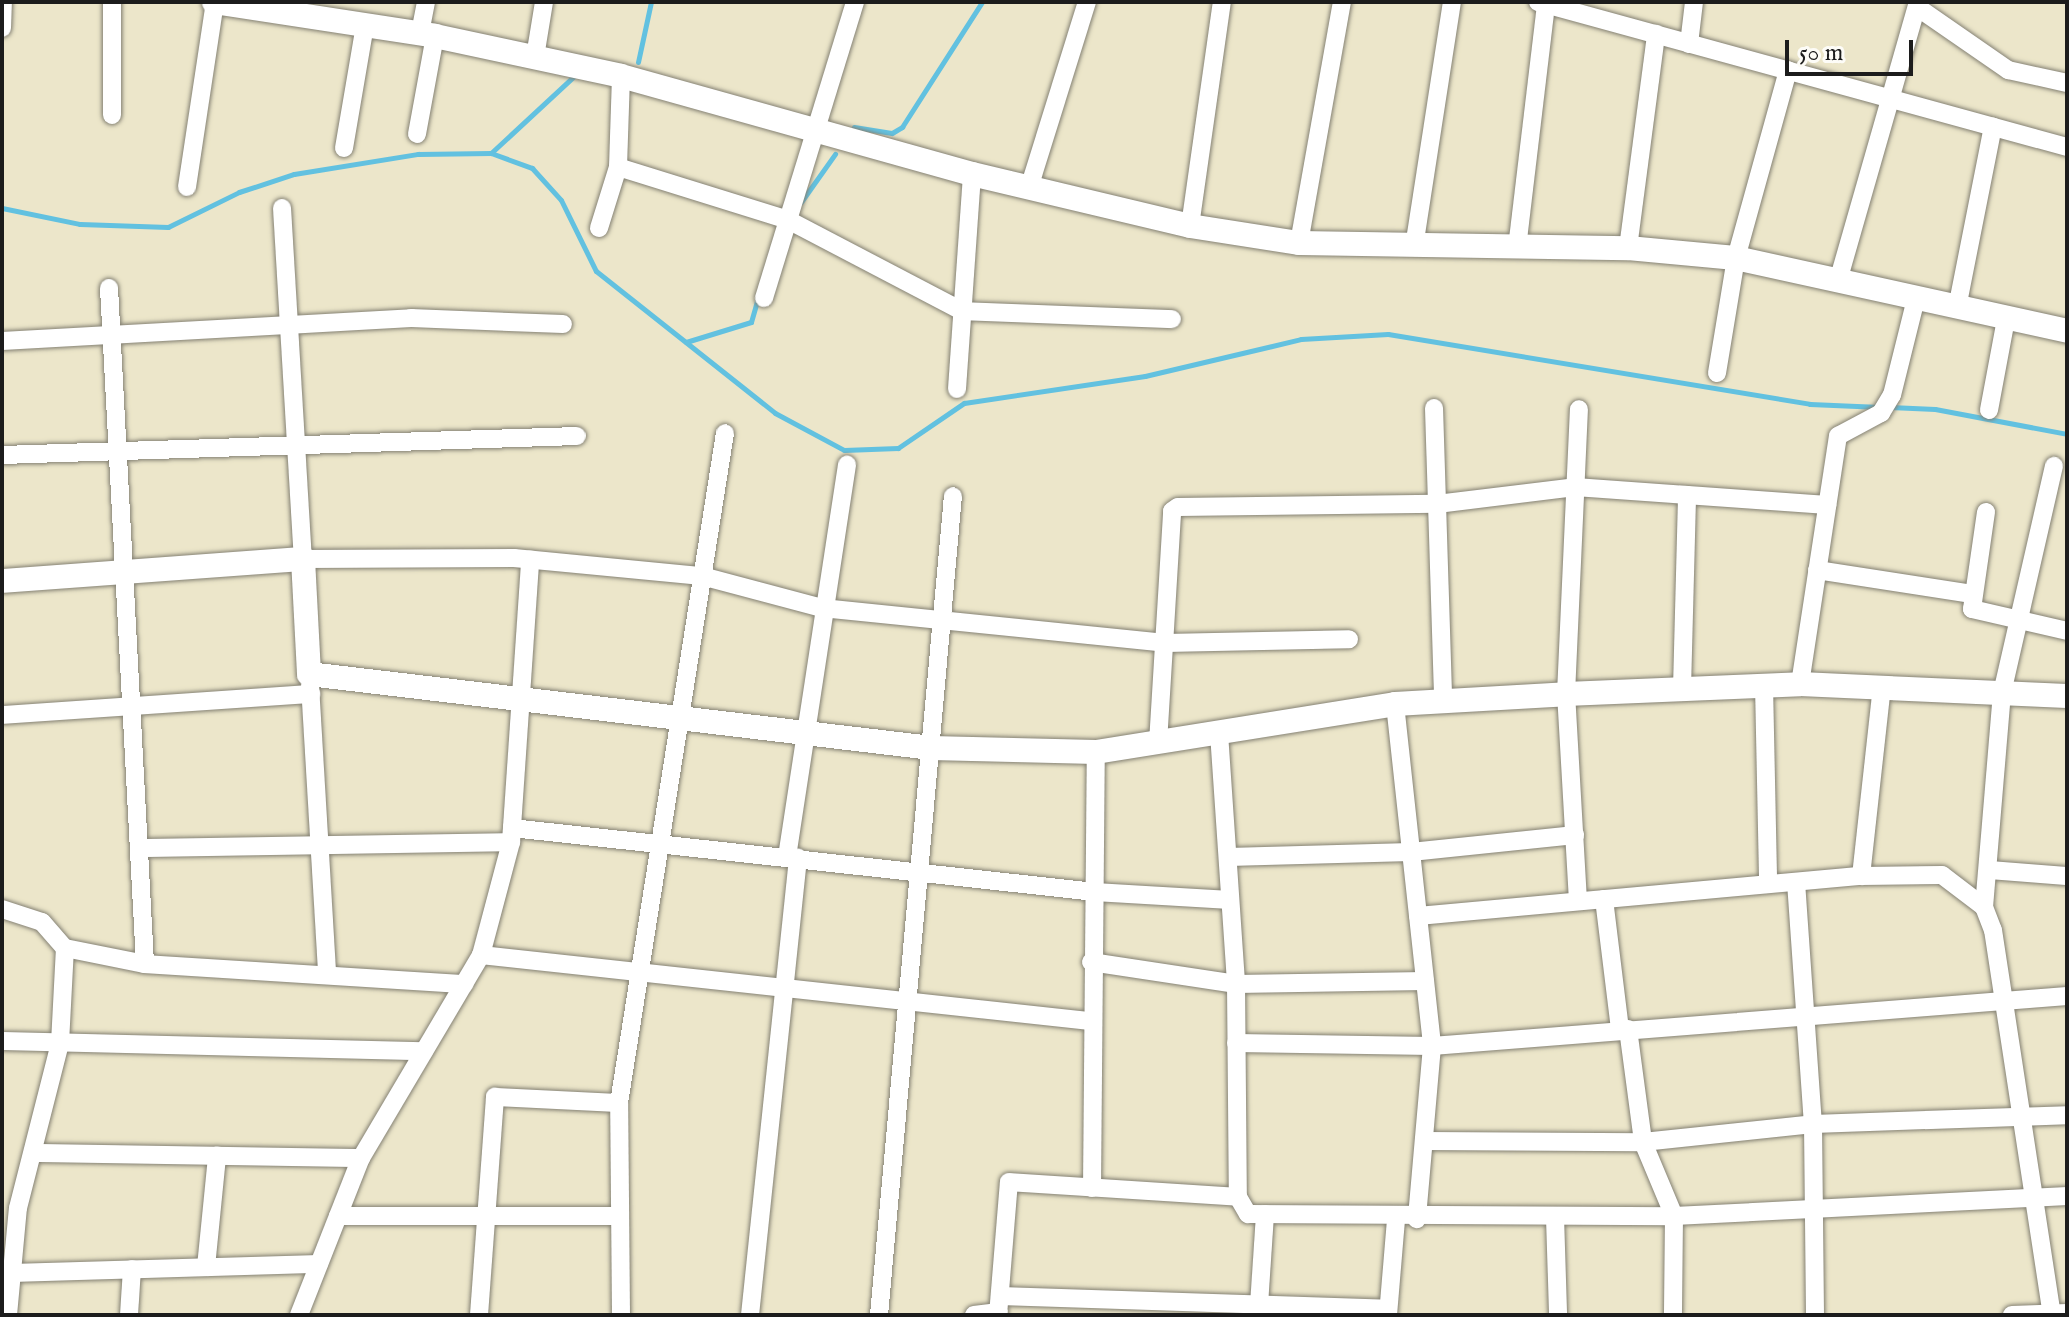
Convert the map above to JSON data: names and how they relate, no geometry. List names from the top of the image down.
{
  "scale_bar": "50 m"
}
